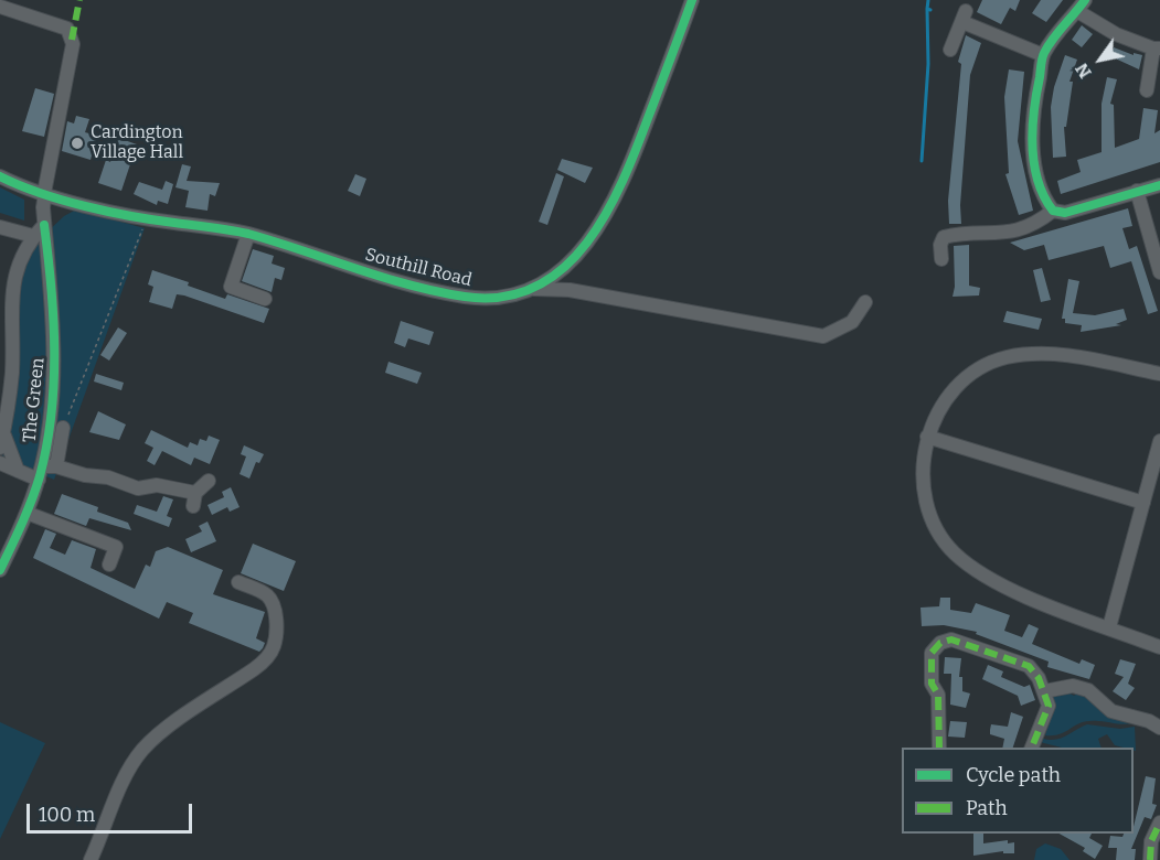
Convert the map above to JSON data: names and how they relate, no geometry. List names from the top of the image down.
{
  "streets": {
    "street": ["Southill Road", "The Green"]
  },
  "crossings": [
    ["Southill Road", "The Green"]
  ],
  "places": ["Cardington Village Hall"],
  "legend": ["Cycle path", "Path"],
  "scale_bar": "100 m",
  "north": "bottom left"
}
